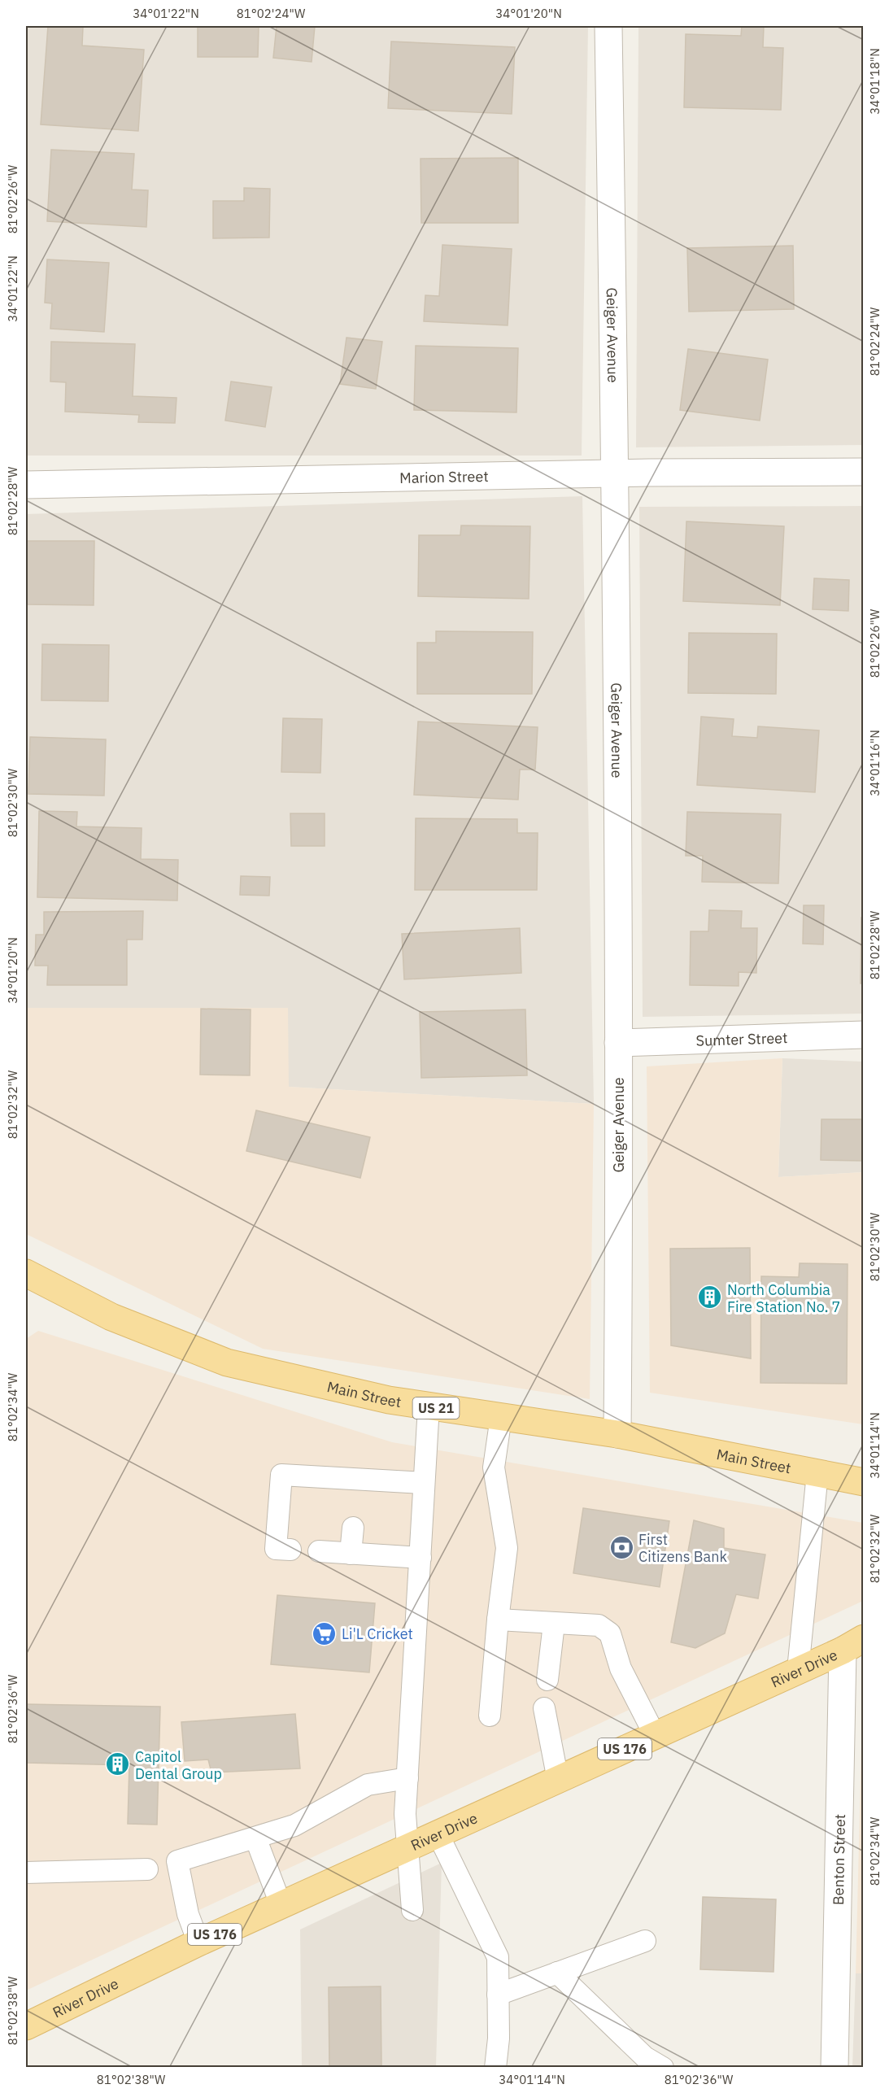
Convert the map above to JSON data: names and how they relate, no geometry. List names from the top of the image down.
{
  "streets": {
    "main road": [
      "Main Street",
      "US 21",
      "River Drive",
      "US 176"
    ],
    "street": [
      "Geiger Avenue",
      "Marion Street",
      "Sumter Street",
      "Benton Street"
    ]
  },
  "crossings": [
    ["Geiger Avenue", "Marion Street"],
    ["Geiger Avenue", "Sumter Street"],
    ["Geiger Avenue", "Main Street"],
    ["River Drive", "Benton Street"]
  ],
  "places": {
    "building": ["North Columbia Fire Station No. 7", "Capitol Dental Group"],
    "bank": ["First Citizens Bank"],
    "supermarket": ["Li'L Cricket"]
  },
  "coordinates": [
    "34°01'22\"N",
    "81°02'24\"W",
    "34°01'20\"N",
    "34°01'18\"N",
    "81°02'26\"W",
    "81°02'28\"W",
    "34°01'16\"N",
    "81°02'30\"W",
    "81°02'32\"W",
    "81°02'34\"W",
    "34°01'14\"N",
    "81°02'36\"W",
    "81°02'38\"W"
  ]
}
